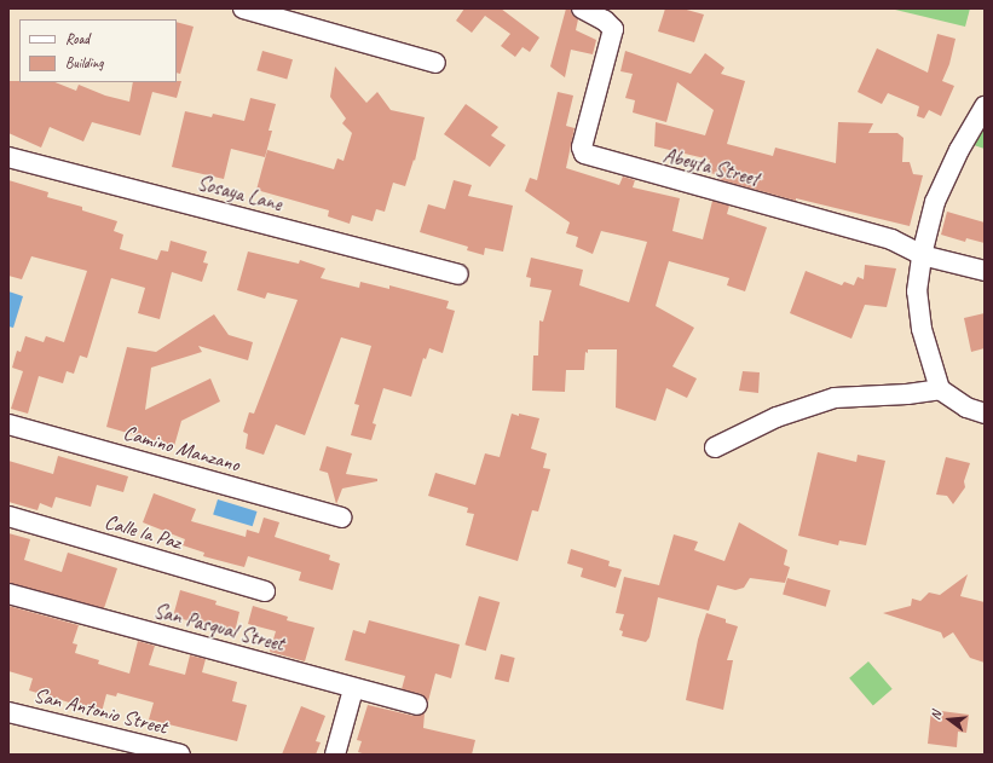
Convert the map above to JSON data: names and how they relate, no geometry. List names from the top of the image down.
{
  "streets": {
    "street": [
      "Abeyta Street",
      "Sosaya Lane",
      "Camino Manzano",
      "Calle la Paz",
      "San Pasqual Street",
      "San Antonio Street"
    ]
  },
  "legend": ["Road", "Building"],
  "north": "left"
}
